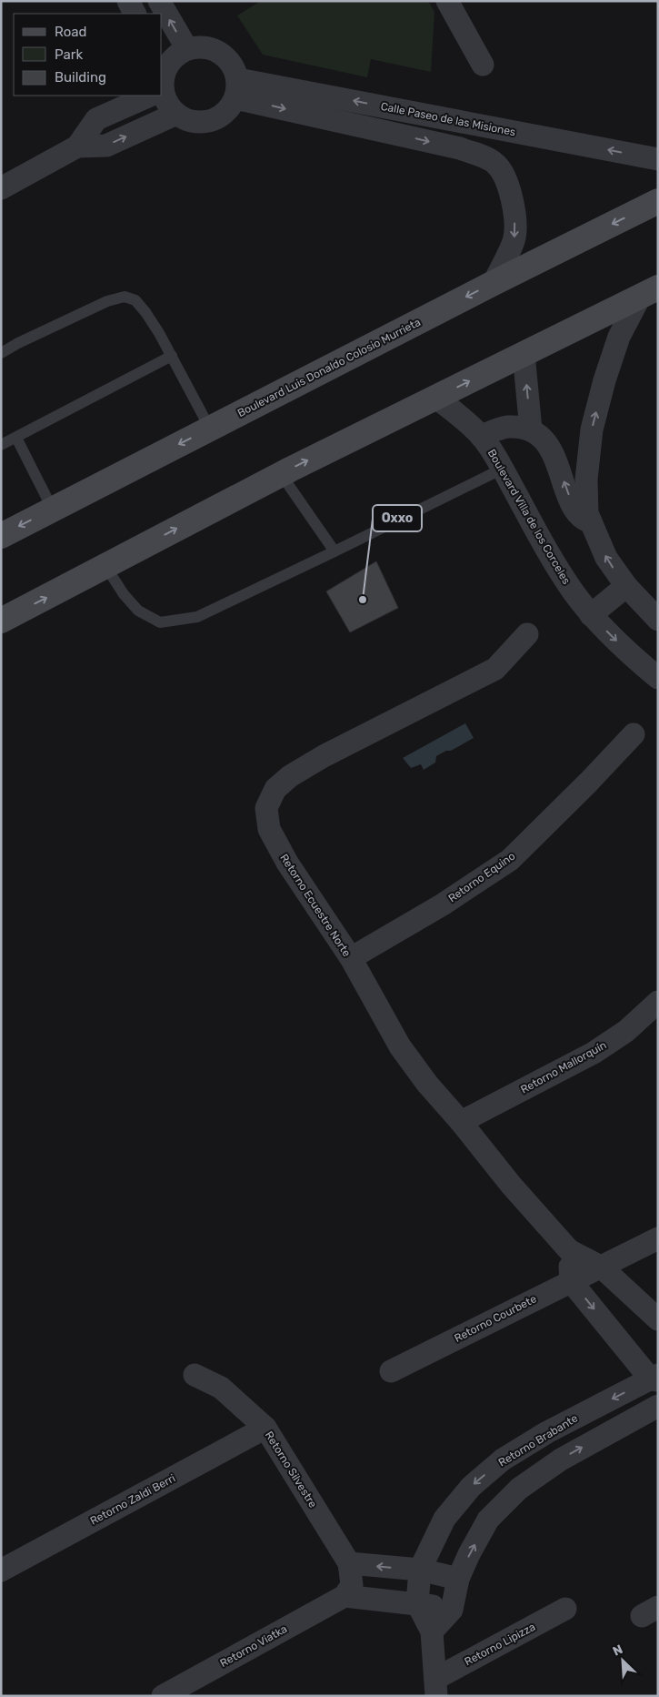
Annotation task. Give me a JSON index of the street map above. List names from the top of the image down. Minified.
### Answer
{"streets":{"main road":["Boulevard Luis Donaldo Colosio Murrieta"],"street":["Calle Paseo de las Misiones","Boulevard Villa de los Corceles","Retorno Equino","Retorno Ecuestre Norte","Retorno Mallorquín","Retorno Courbete","Retorno Brabante","Retorno Silvestre","Retorno Zaldi Berri","Retorno Lipizza","Retorno Viatka"]},"crossings":[["Retorno Equino","Retorno Ecuestre Norte"],["Retorno Ecuestre Norte","Retorno Mallorquín"],["Retorno Ecuestre Norte","Retorno Courbete"],["Retorno Silvestre","Retorno Zaldi Berri"],["Retorno Silvestre","Retorno Viatka"]],"one_way":["Calle Paseo de las Misiones"],"places":["Oxxo"],"legend":["Road","Park","Building"],"north":"top left"}
